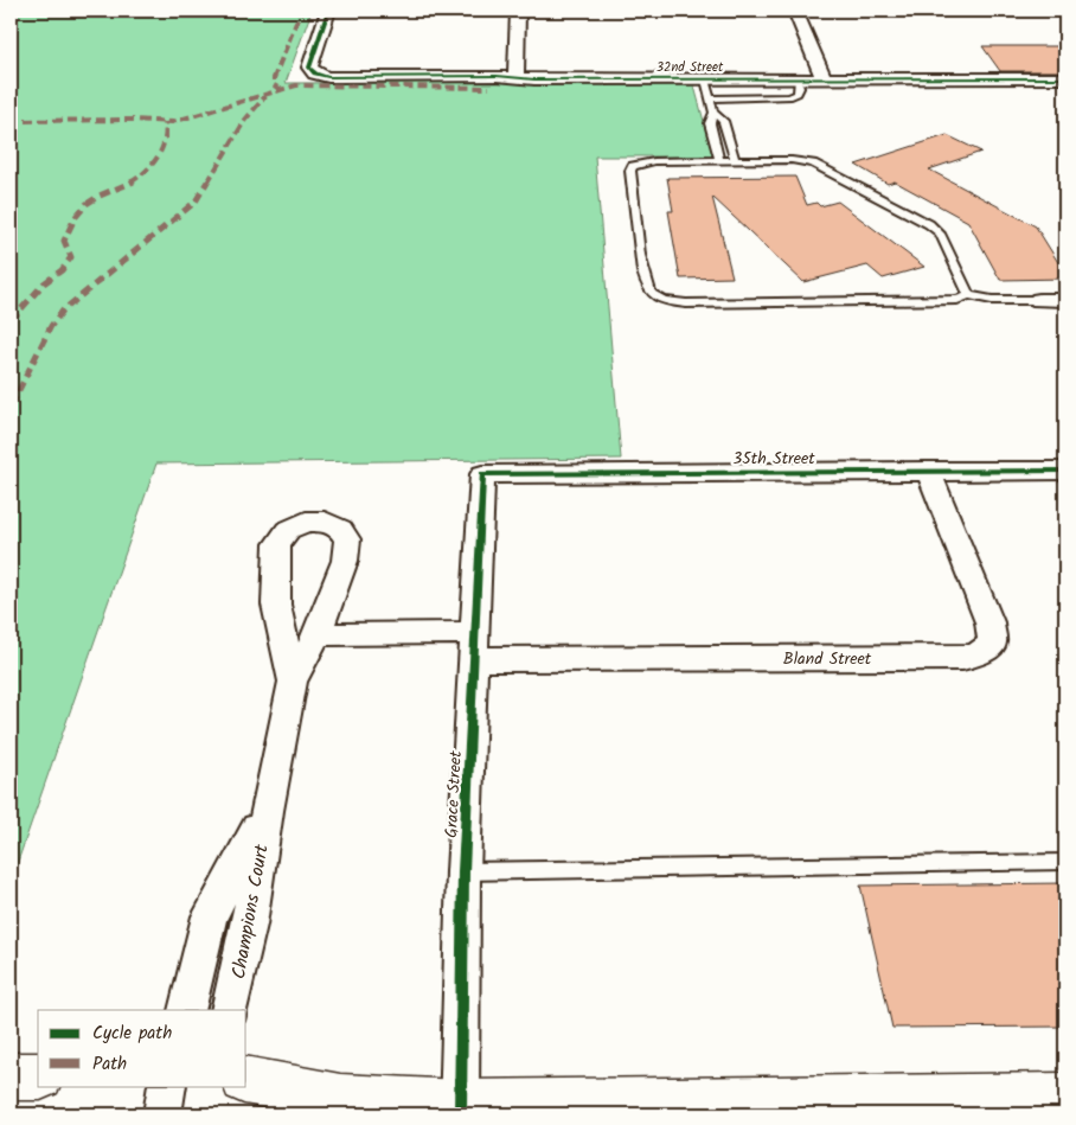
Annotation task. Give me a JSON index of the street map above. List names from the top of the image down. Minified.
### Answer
{"streets":{"street":["32nd Street","35th Street","Bland Street","Grace Street","Champions Court"]},"crossings":[["35th Street","Bland Street"],["35th Street","Grace Street"],["Bland Street","Grace Street"]],"legend":["Cycle path","Path"]}
